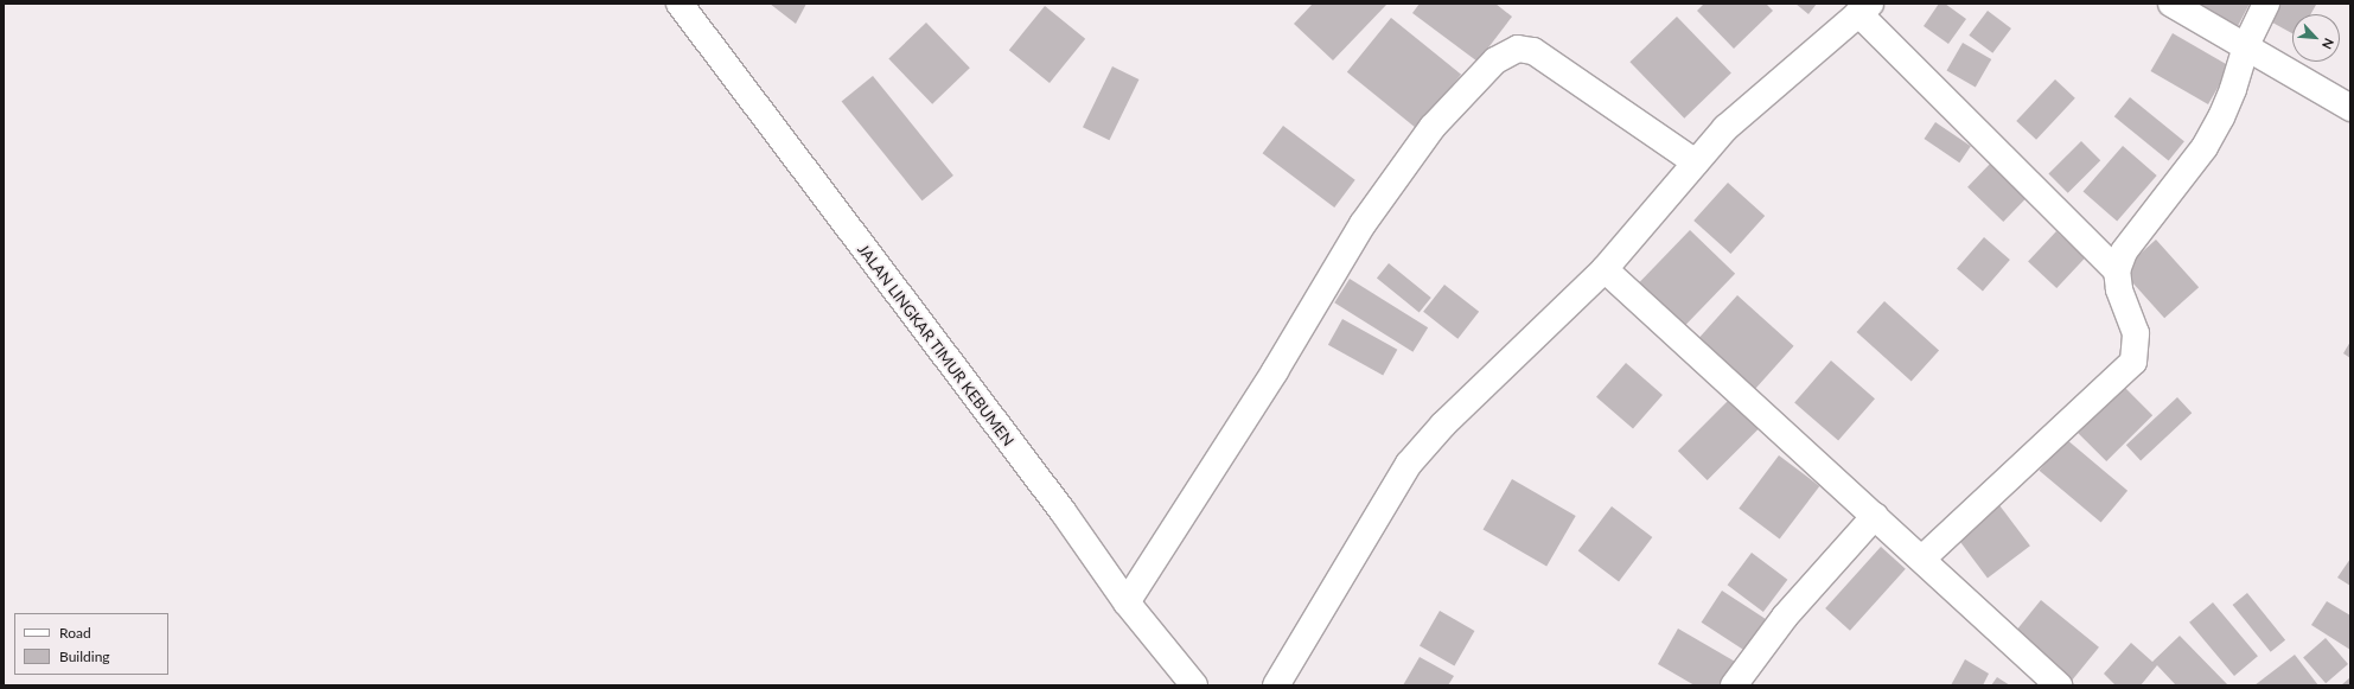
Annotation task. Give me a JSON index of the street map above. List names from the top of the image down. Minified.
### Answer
{"streets":{"street":["JALAN LINGKAR TIMUR KEBUMEN"]},"legend":["Road","Building"],"north":"bottom right"}
